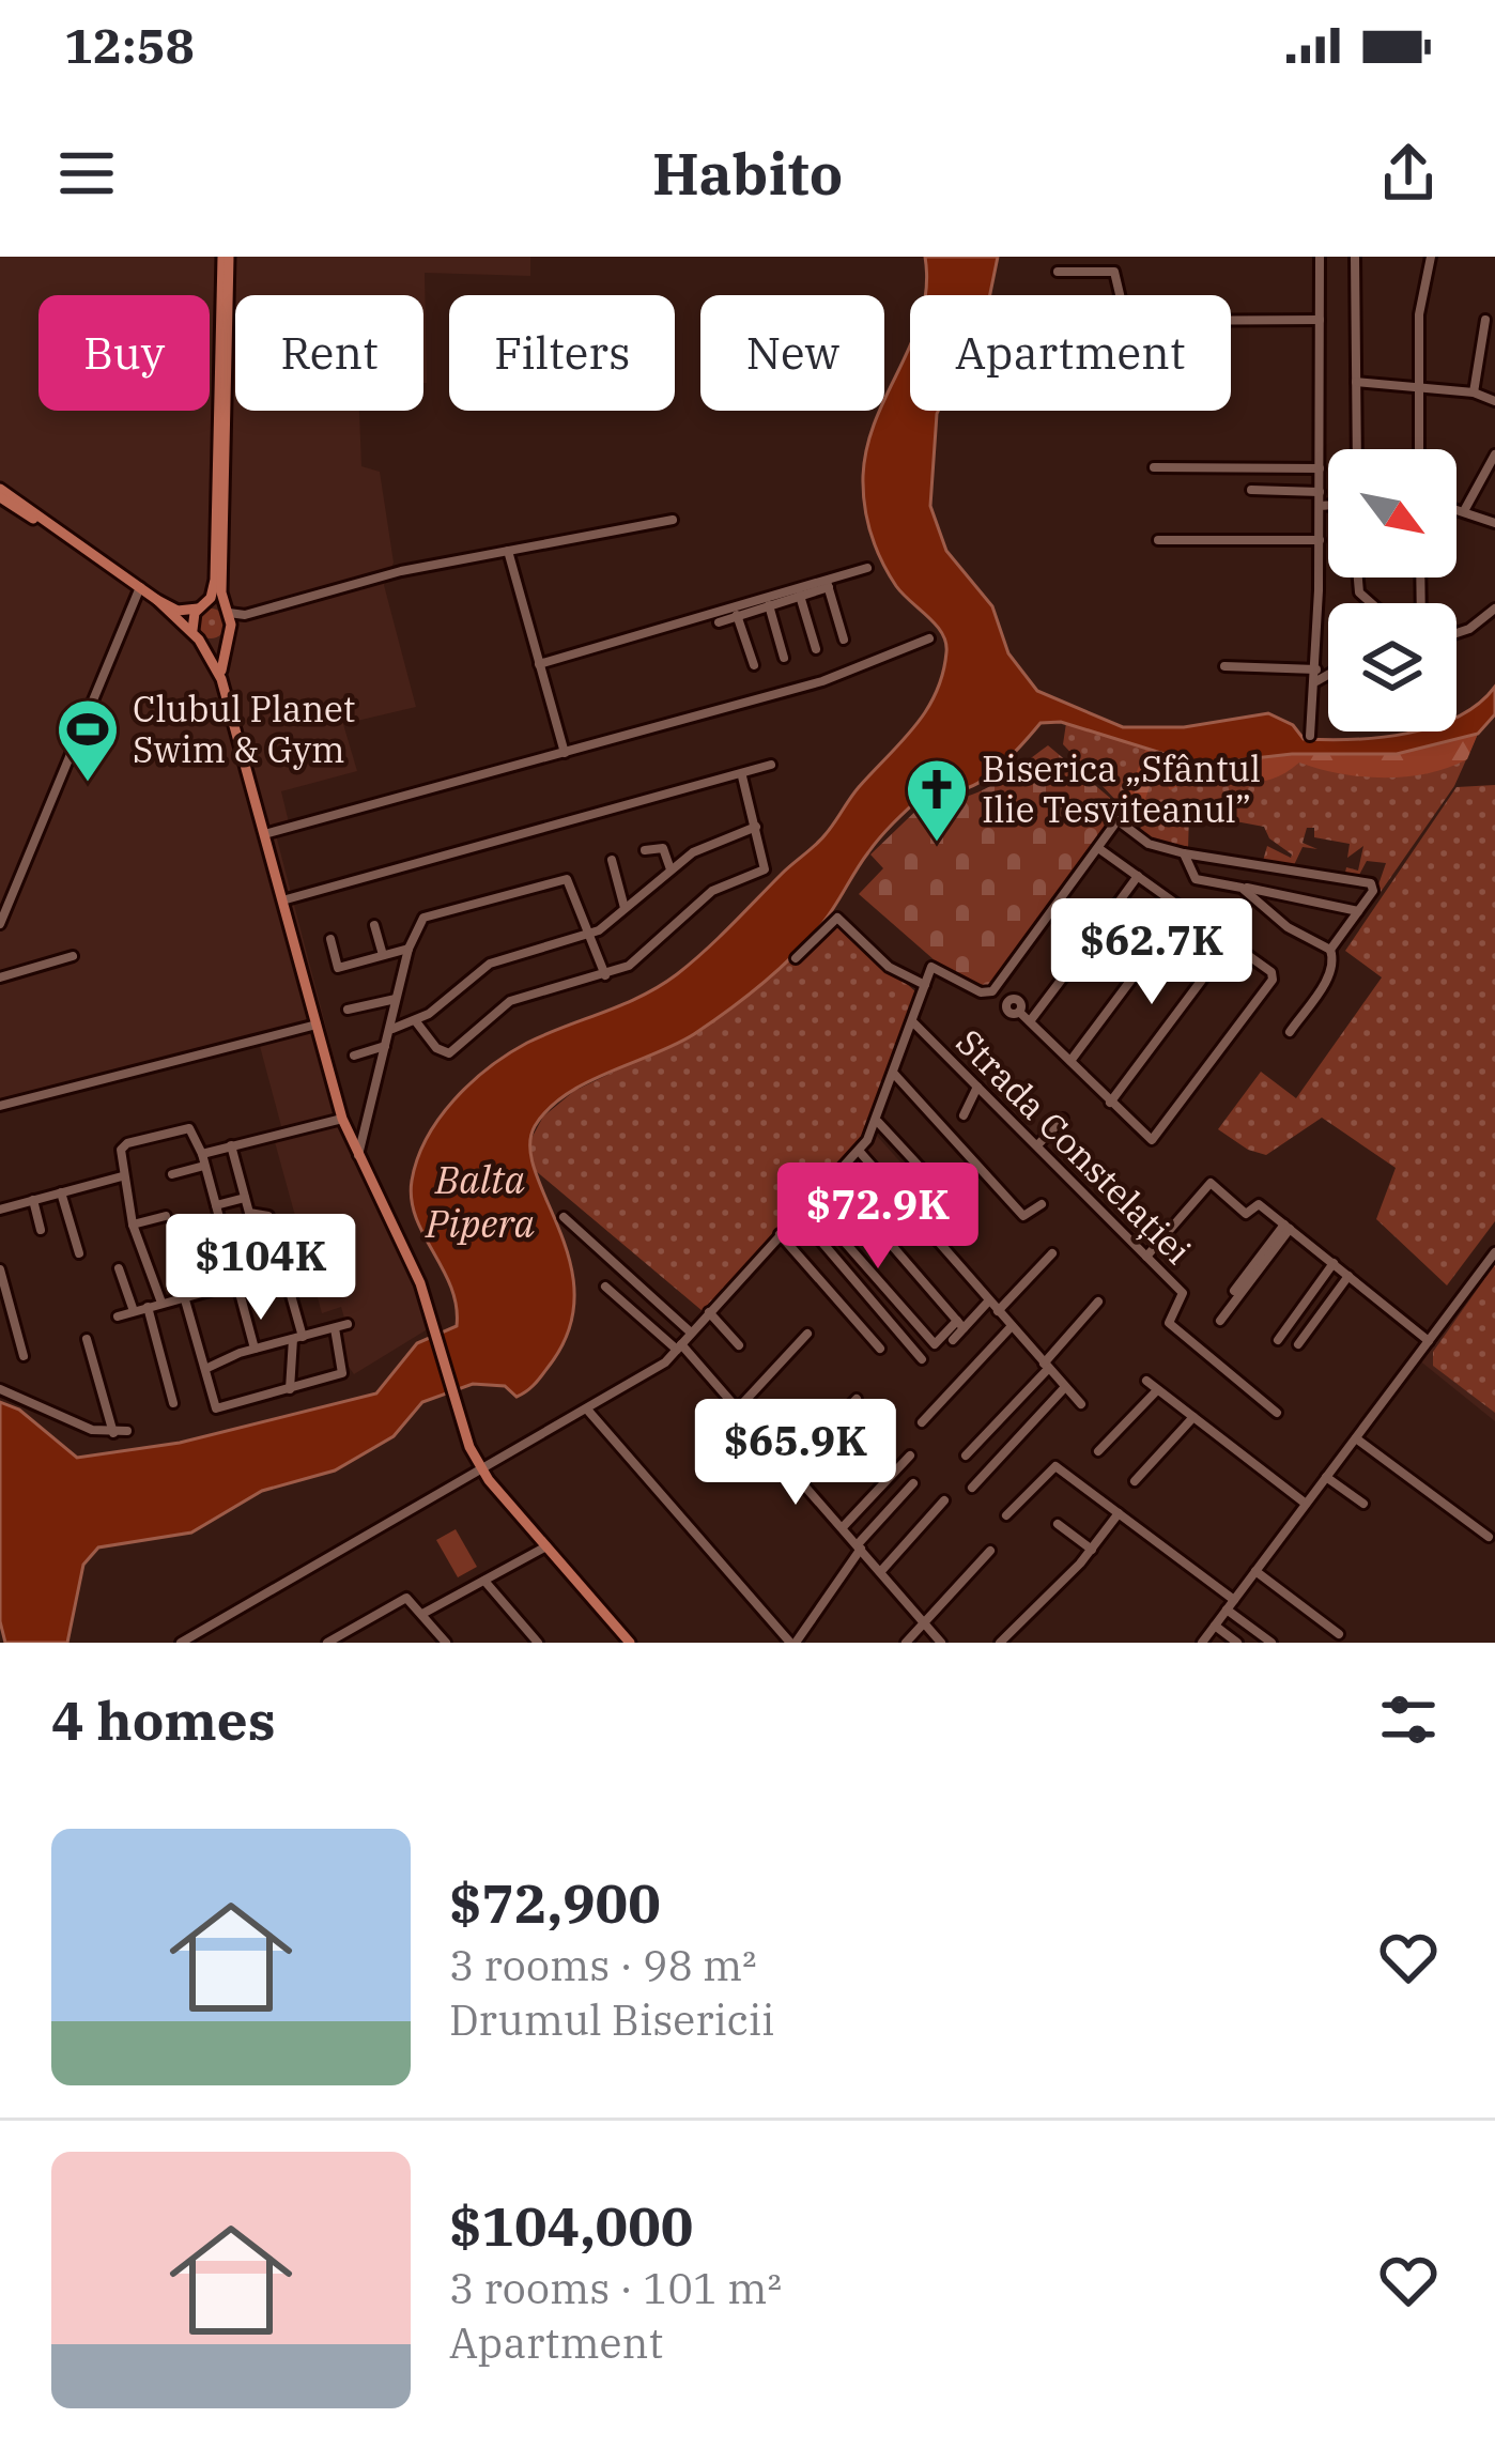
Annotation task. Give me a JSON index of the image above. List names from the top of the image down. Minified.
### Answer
{"streets":{"street":["Strada Constelației"]},"water":["Balta Pipera"],"places":{"sports":["Clubul Planet Swim & Gym"],"church":["Biserica „Sfântul Ilie Tesviteanul”"]},"north":"bottom right","page":{"status":"12:58","header":"Habito","chip":["Buy","Rent","Filters","New","Apartment"],"price":["$62.7K","$72.9K","$104K","$65.9K"],"heading":"4 homes","list":[{"name":"$72,900","note":"3 rooms · 98 m² · Drumul Bisericii"},{"name":"$104,000","note":"3 rooms · 101 m² · Apartment"}]}}
